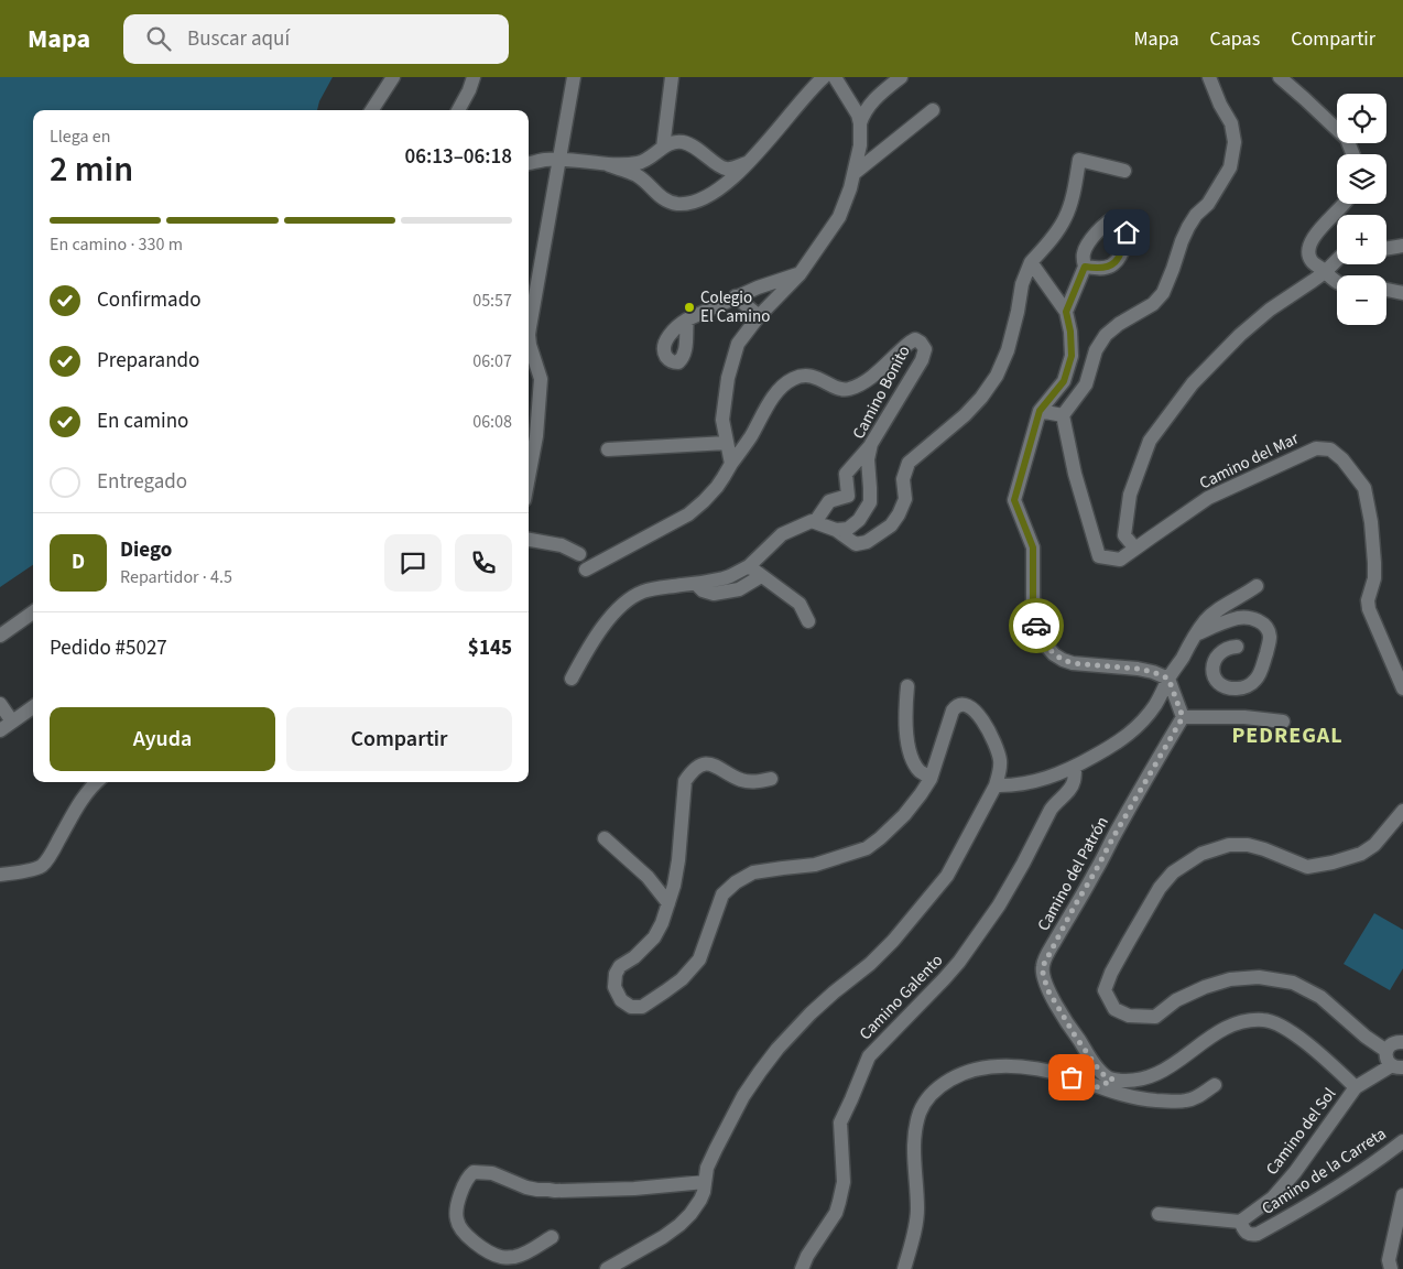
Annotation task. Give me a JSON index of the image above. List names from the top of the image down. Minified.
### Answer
{"streets":{"street":["Camino Bonito","Camino del Mar","Camino del Patrón","Camino Galento","Camino del Sol","Camino de la Carreta"]},"crossings":[["Camino del Sol","Camino de la Carreta"]],"districts":["PEDREGAL"],"places":["Colegio El Camino"],"page":{"header":"Mapa","search":"Buscar aquí","nav":["Mapa","Capas","Compartir"],"map_buttons":["+","−"],"heading":["2 min","Llega en","06:13–06:18"],"panel":["Diego","Repartidor · 4.5","Pedido #5027","$145"],"bar":"En camino · 330 m","list":[["Confirmado","05:57"],["Preparando","06:07"],["En camino","06:08"],"Entregado"],"round":"D","buttons":["Ayuda","Compartir"]}}
